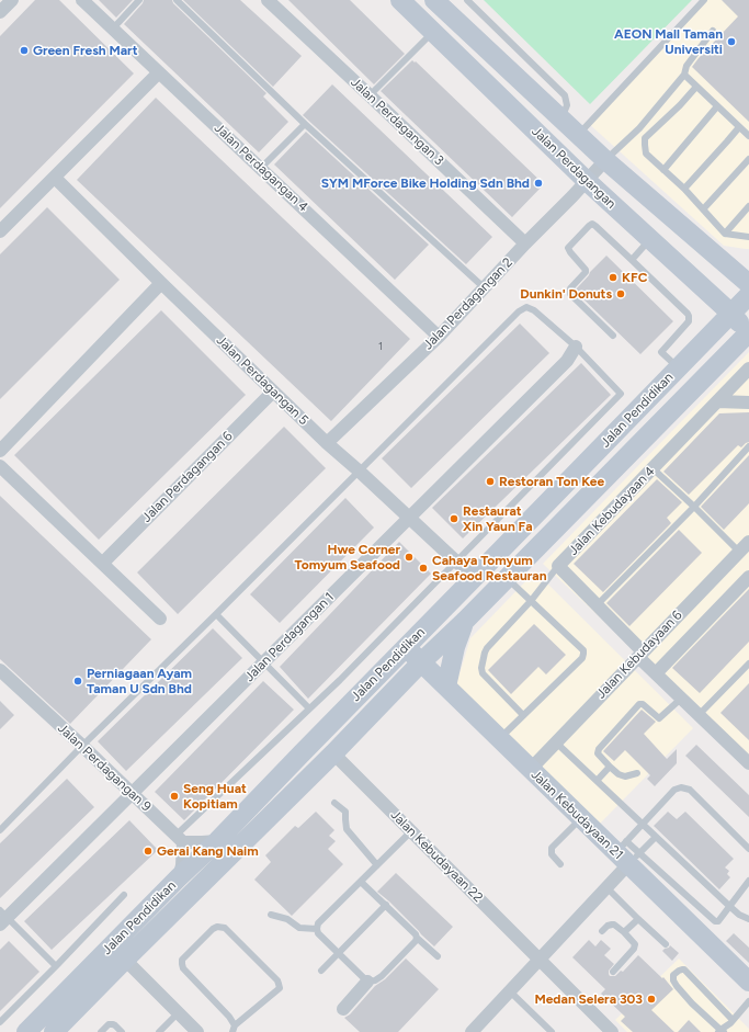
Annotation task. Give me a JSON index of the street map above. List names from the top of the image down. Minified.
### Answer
{"streets":{"main road":["Jalan Perdagangan","Jalan Pendidikan","Jalan Kebudayaan 21"],"street":["Jalan Perdagangan 3","Jalan Perdagangan 4","Jalan Perdagangan 2","Jalan Perdagangan 5","Jalan Perdagangan 6","Jalan Kebudayaan 4","Jalan Perdagangan 1","Jalan Kebudayaan 6","Jalan Perdagangan 9","Jalan Kebudayaan 22"]},"crossings":[["Jalan Perdagangan 3","Jalan Perdagangan 2"],["Jalan Perdagangan 4","Jalan Perdagangan 2"],["Jalan Perdagangan","Jalan Perdagangan 2"],["Jalan Perdagangan","Jalan Pendidikan"],["Jalan Perdagangan 2","Jalan Perdagangan 5"],["Jalan Perdagangan 5","Jalan Pendidikan"],["Jalan Perdagangan 5","Jalan Perdagangan 6"],["Jalan Perdagangan 5","Jalan Perdagangan 1"],["Jalan Pendidikan","Jalan Kebudayaan 21"],["Jalan Pendidikan","Jalan Kebudayaan 22"],["Jalan Kebudayaan 4","Jalan Kebudayaan 6"],["Jalan Perdagangan 1","Jalan Perdagangan 9"],["Jalan Kebudayaan 6","Jalan Kebudayaan 21"]],"places":["AEON Mall Taman Universiti","Green Fresh Mart","SYM MForce Bike Holding Sdn Bhd","KFC","Dunkin' Donuts","Restoran Ton Kee","Restaurat Xin Yaun Fa","Hwe Corner Tomyum Seafood","Cahaya Tomyum Seafood Restauran","Perniagaan Ayam Taman U Sdn Bhd","Seng Huat Kopitiam","Gerai Kang Naim","Medan Selera 303"],"house_numbers":["1"]}
